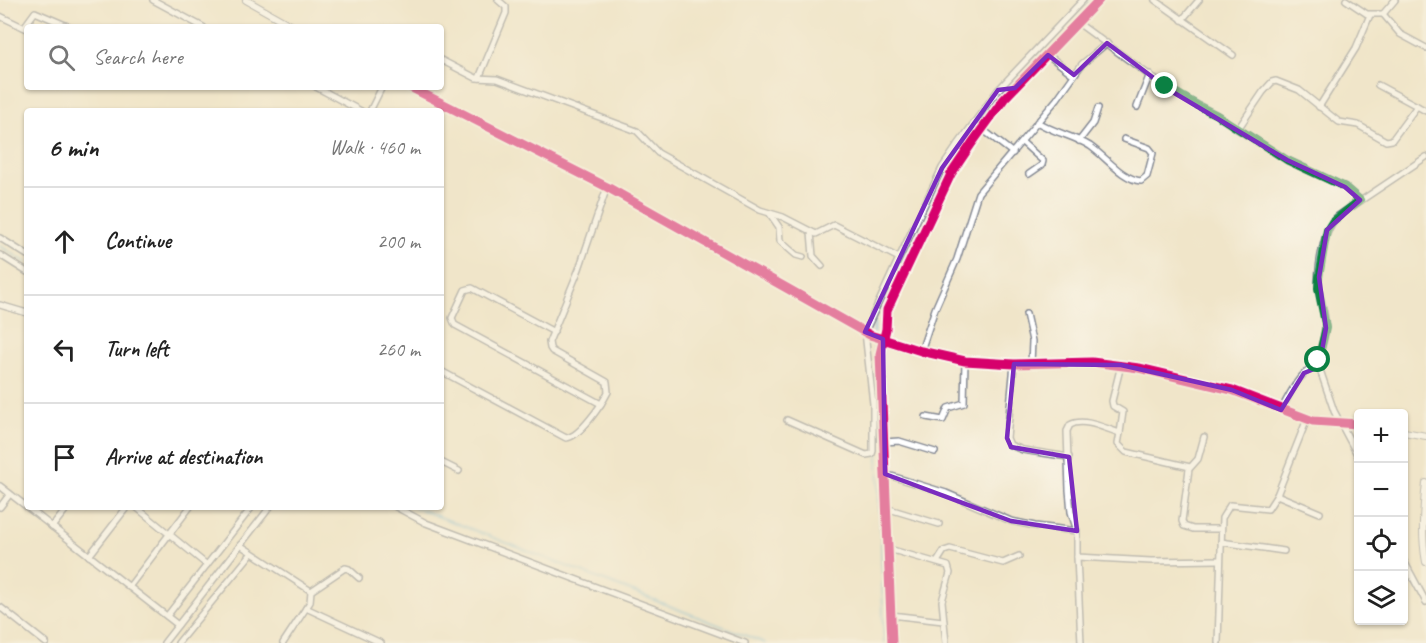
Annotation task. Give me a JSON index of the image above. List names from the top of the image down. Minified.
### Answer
{"page":{"search":"Search here","heading":["6 min","Walk · 460 m"],"list":[["Continue","200 m"],["Turn left","260 m"],"Arrive at destination"],"map_buttons":["+","−"]}}
